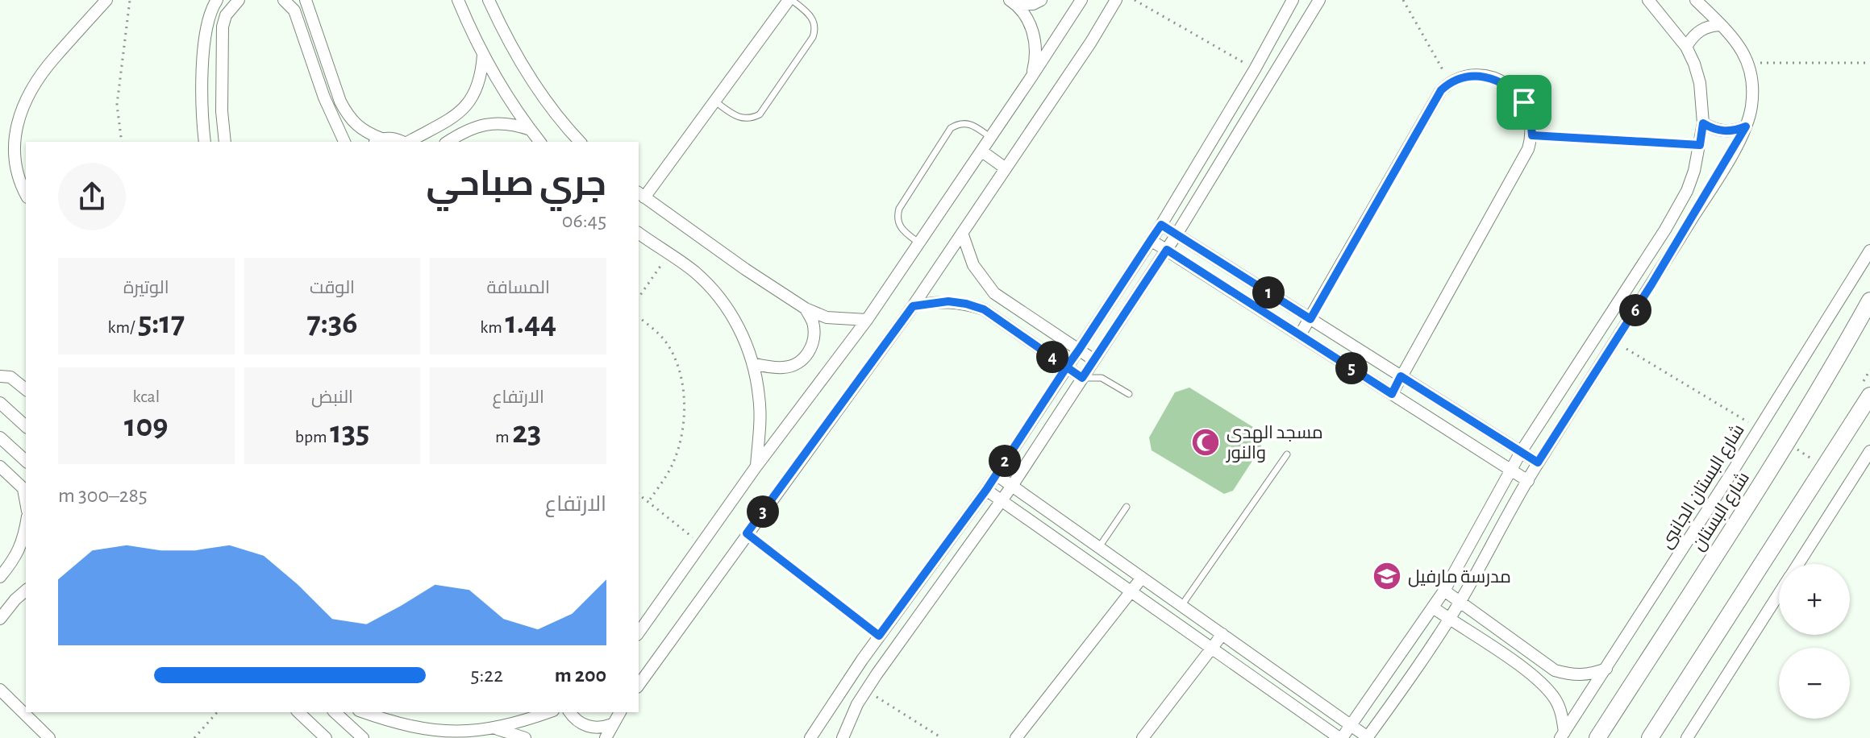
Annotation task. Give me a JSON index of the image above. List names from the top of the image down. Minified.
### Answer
{"streets":{"street":["شارع البستان الجانبى","شارع البستان"]},"places":{"mosque":["مسجد الهدى والنور"],"school or university":["مدرسة مارفيل"]},"page":{"heading":["جري صباحي","06:45"],"stats":[["المسافة","1.44 km"],["الوقت","7:36"],["الوتيرة","5:17 /km"],["الارتفاع","23 m"],["النبض","135 bpm"],["kcal","109"]],"pins":["1","6","4","5","2","3"],"chart":["الارتفاع","285–300 m"],"map_buttons":["+","−"],"list":[{"name":"200 m","note":"5:22"}]}}
